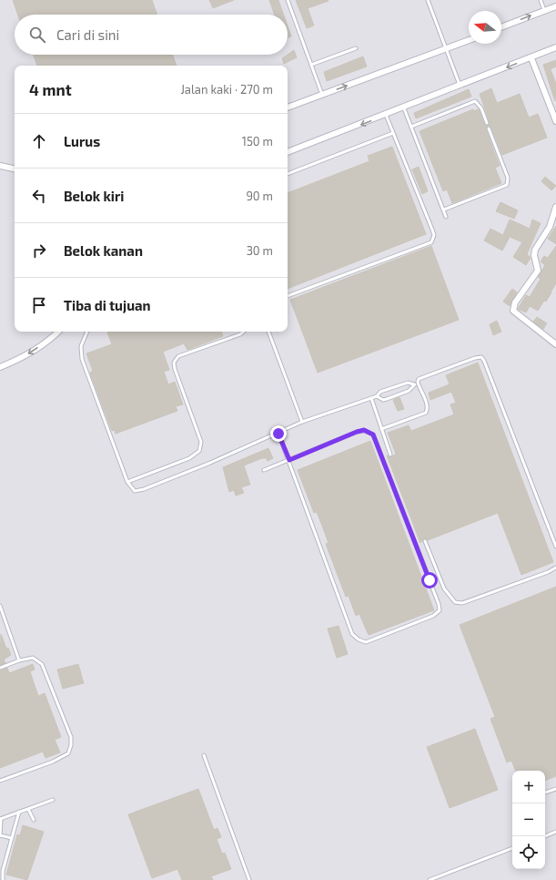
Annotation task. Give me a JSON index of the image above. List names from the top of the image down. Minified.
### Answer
{"north":"left","page":{"search":"Cari di sini","heading":["4 mnt","Jalan kaki · 270 m"],"list":[["Lurus","150 m"],["Belok kiri","90 m"],["Belok kanan","30 m"],"Tiba di tujuan"],"map_buttons":["+","−"]}}
